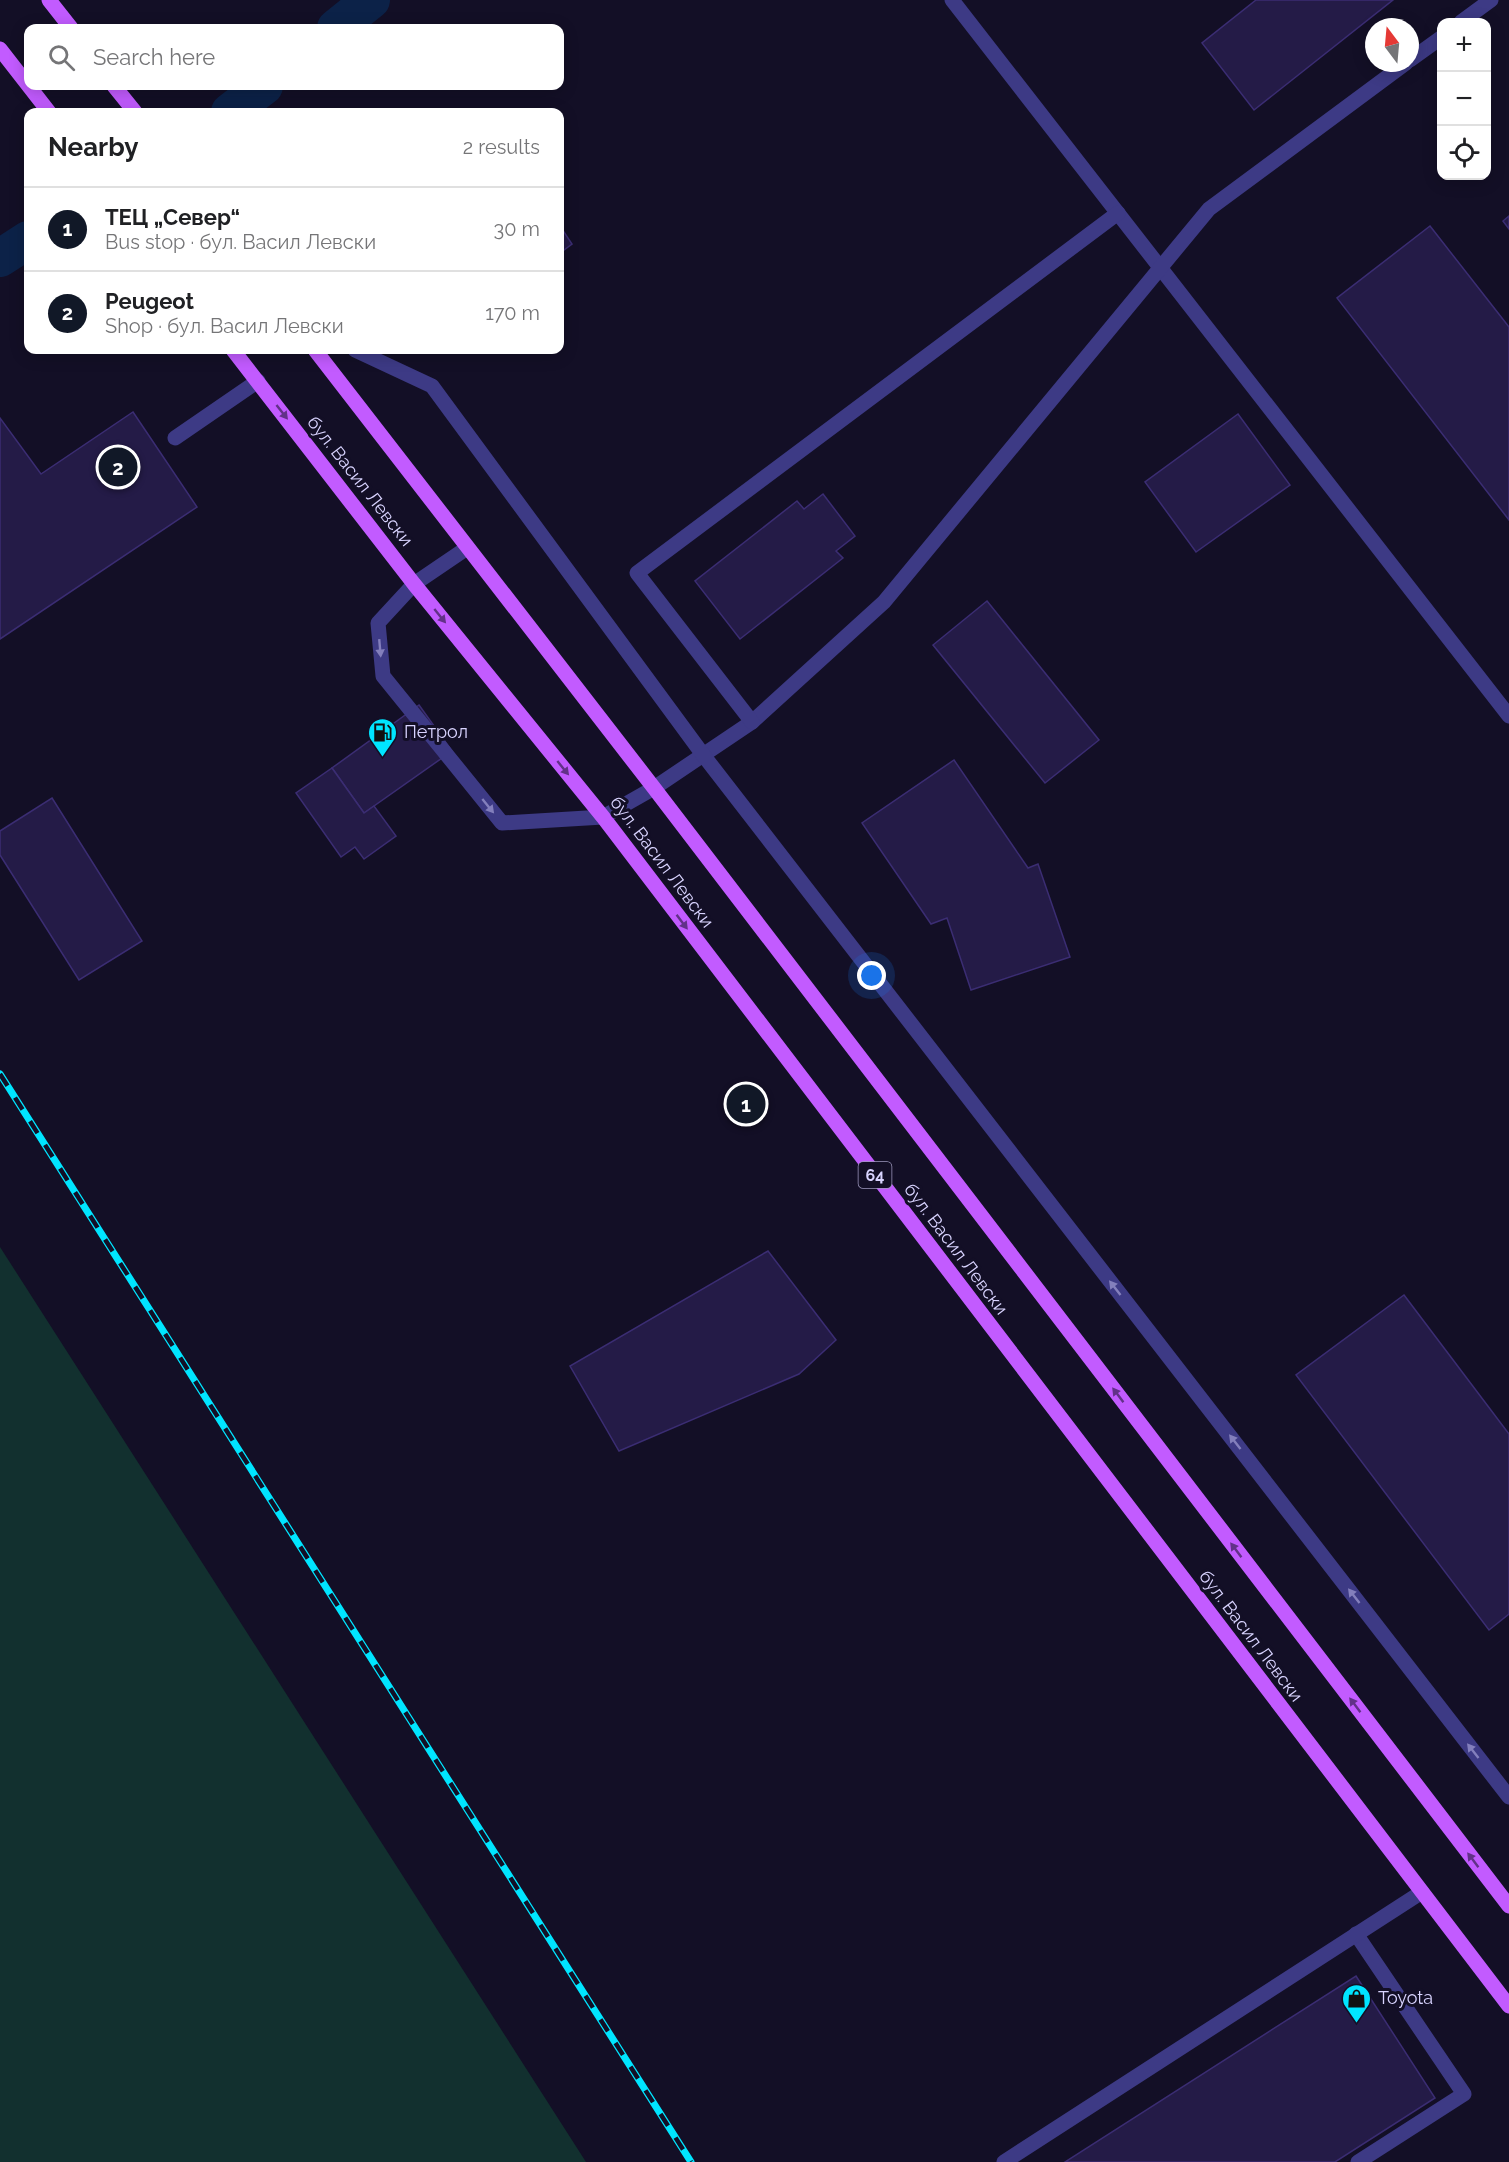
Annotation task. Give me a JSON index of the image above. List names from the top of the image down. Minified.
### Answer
{"streets":{"main road":["бул. Васил Левски","64"]},"places":{"fuel station":["Петрол"],"shop":["Toyota"]},"north":"top","page":{"map_buttons":["+","−"],"search":"Search here","heading":["Nearby","2 results"],"list":[{"mark":"1","name":"ТЕЦ „Север“","note":"Bus stop · бул. Васил Левски","value":"30 m"},{"mark":"2","name":"Peugeot","note":"Shop · бул. Васил Левски","value":"170 m"}],"pins":["2","1"]}}
